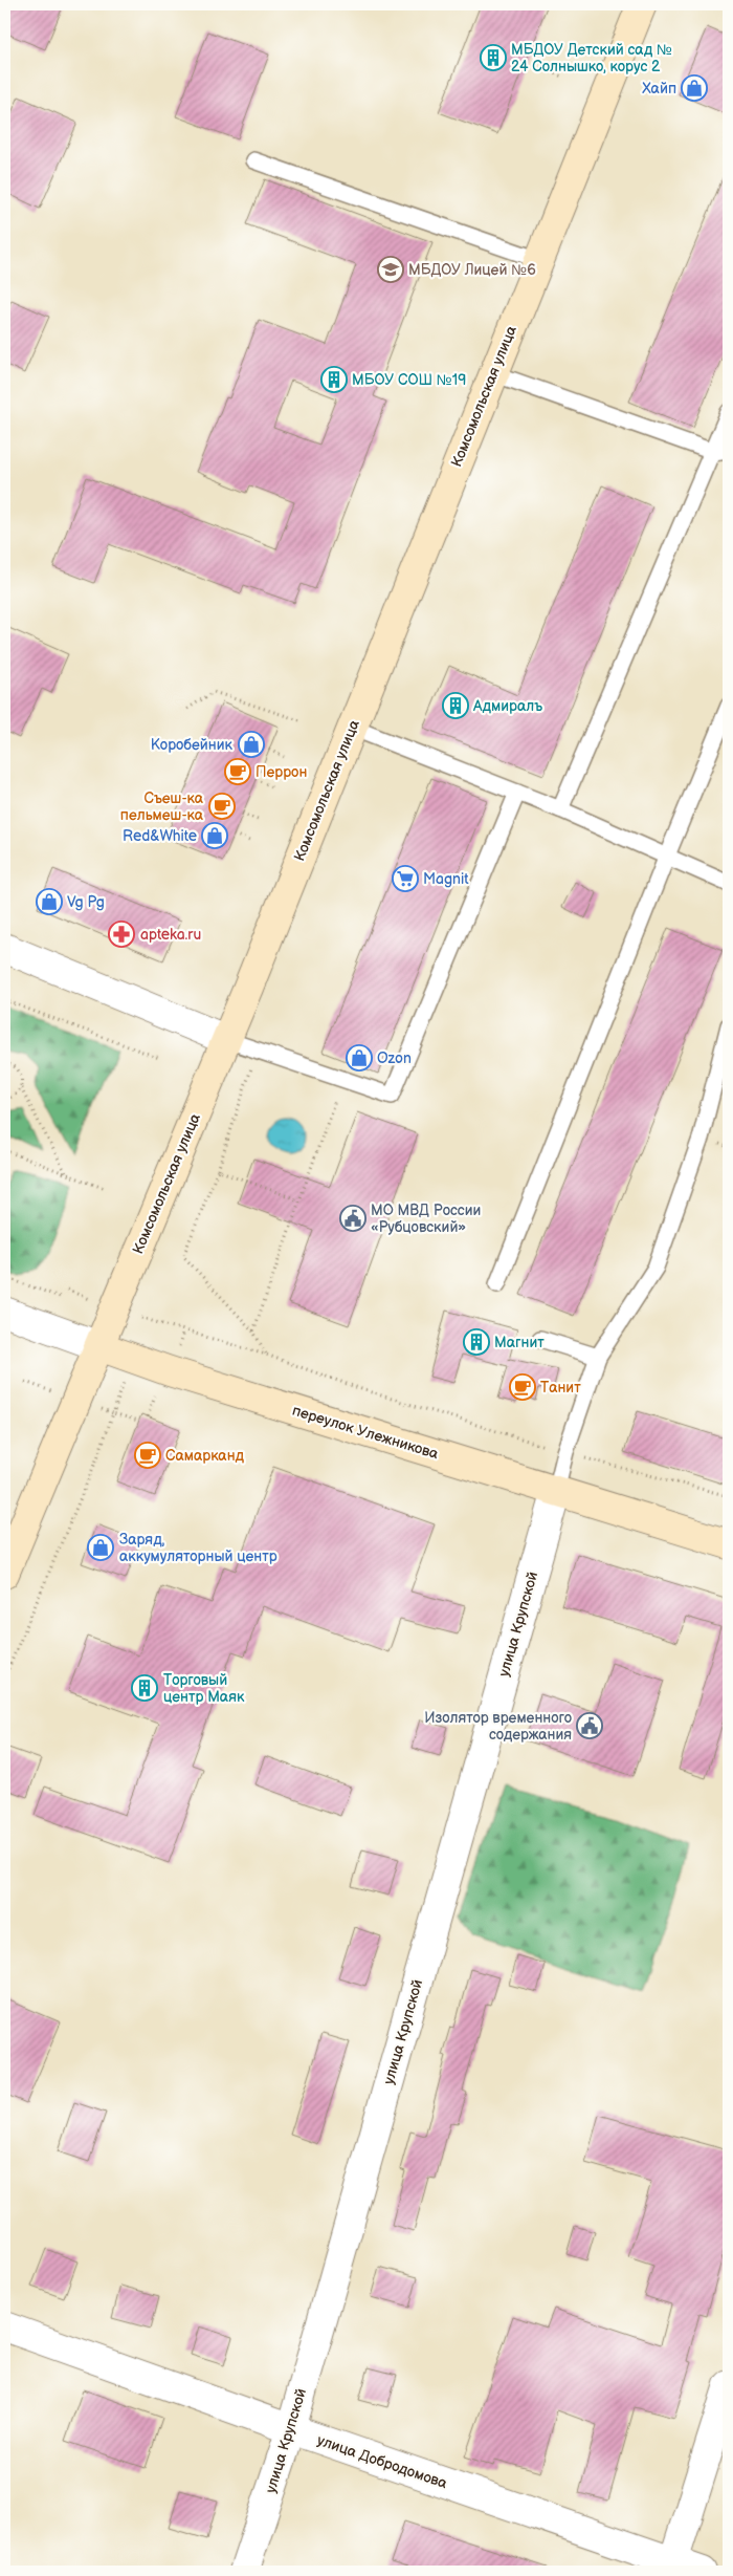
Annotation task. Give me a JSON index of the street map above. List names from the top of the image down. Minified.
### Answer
{"streets":{"main road":["Комсомольская улица","переулок Улежникова"],"street":["улица Крупской","улица Добродомова"]},"crossings":[["Комсомольская улица","переулок Улежникова"],["переулок Улежникова","улица Крупской"],["улица Крупской","улица Добродомова"]],"places":{"building":["МБДОУ Детский сад № 24 Солнышко, корус 2","МБОУ СОШ №19","Адмиралъ","Магнит","Торговый центр Маяк"],"shop":["Хайп","Коробейник","Red&White","Vg Pg","Ozon","Заряд, аккумуляторный центр"],"school or university":["МБДОУ Лицей №6"],"cafe":["Перрон","Съеш-ка пельмеш-ка","Танит","Самарканд"],"supermarket":["Magnit"],"pharmacy":["apteka.ru"],"public building":["МО МВД России «Рубцовский»","Изолятор временного содержания"]}}
